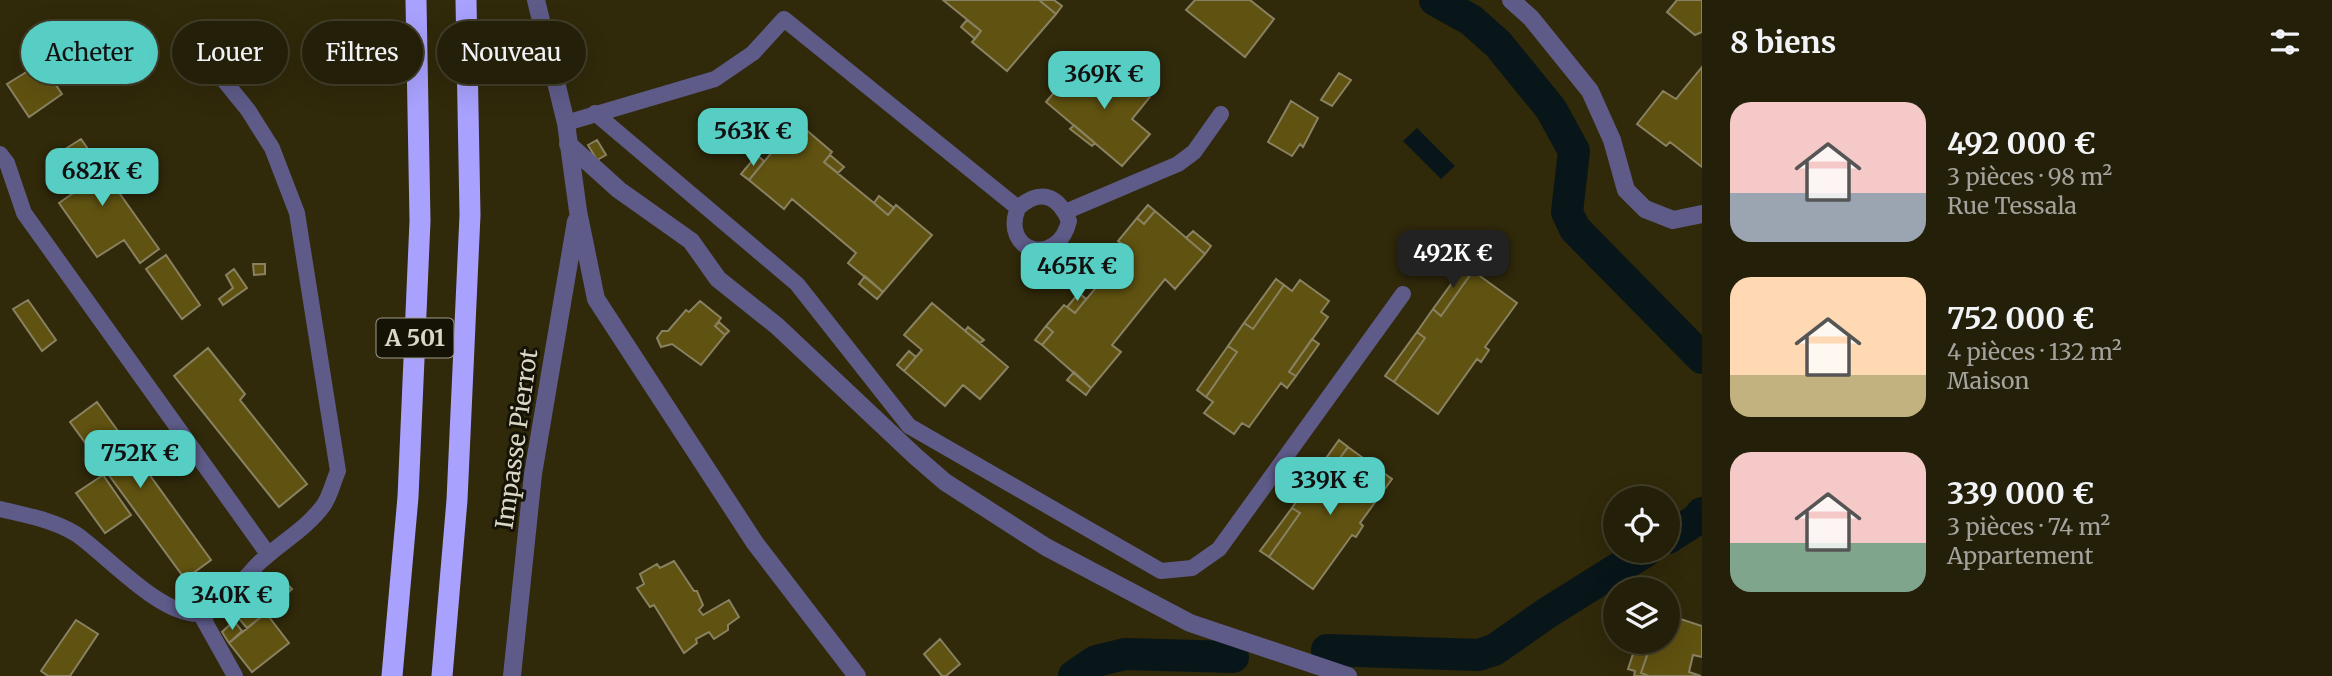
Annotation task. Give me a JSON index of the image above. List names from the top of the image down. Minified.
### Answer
{"streets":{"highway":["A 501"],"street":["Impasse Pierrot"]},"page":{"heading":"8 biens","chip":["Acheter","Louer","Filtres","Nouveau"],"price":["369K €","563K €","682K €","492K €","465K €","752K €","339K €","340K €"],"list":[{"name":"492 000 €","note":"3 pièces · 98 m² · Rue Tessala"},{"name":"752 000 €","note":"4 pièces · 132 m² · Maison"},{"name":"339 000 €","note":"3 pièces · 74 m² · Appartement"}]}}
